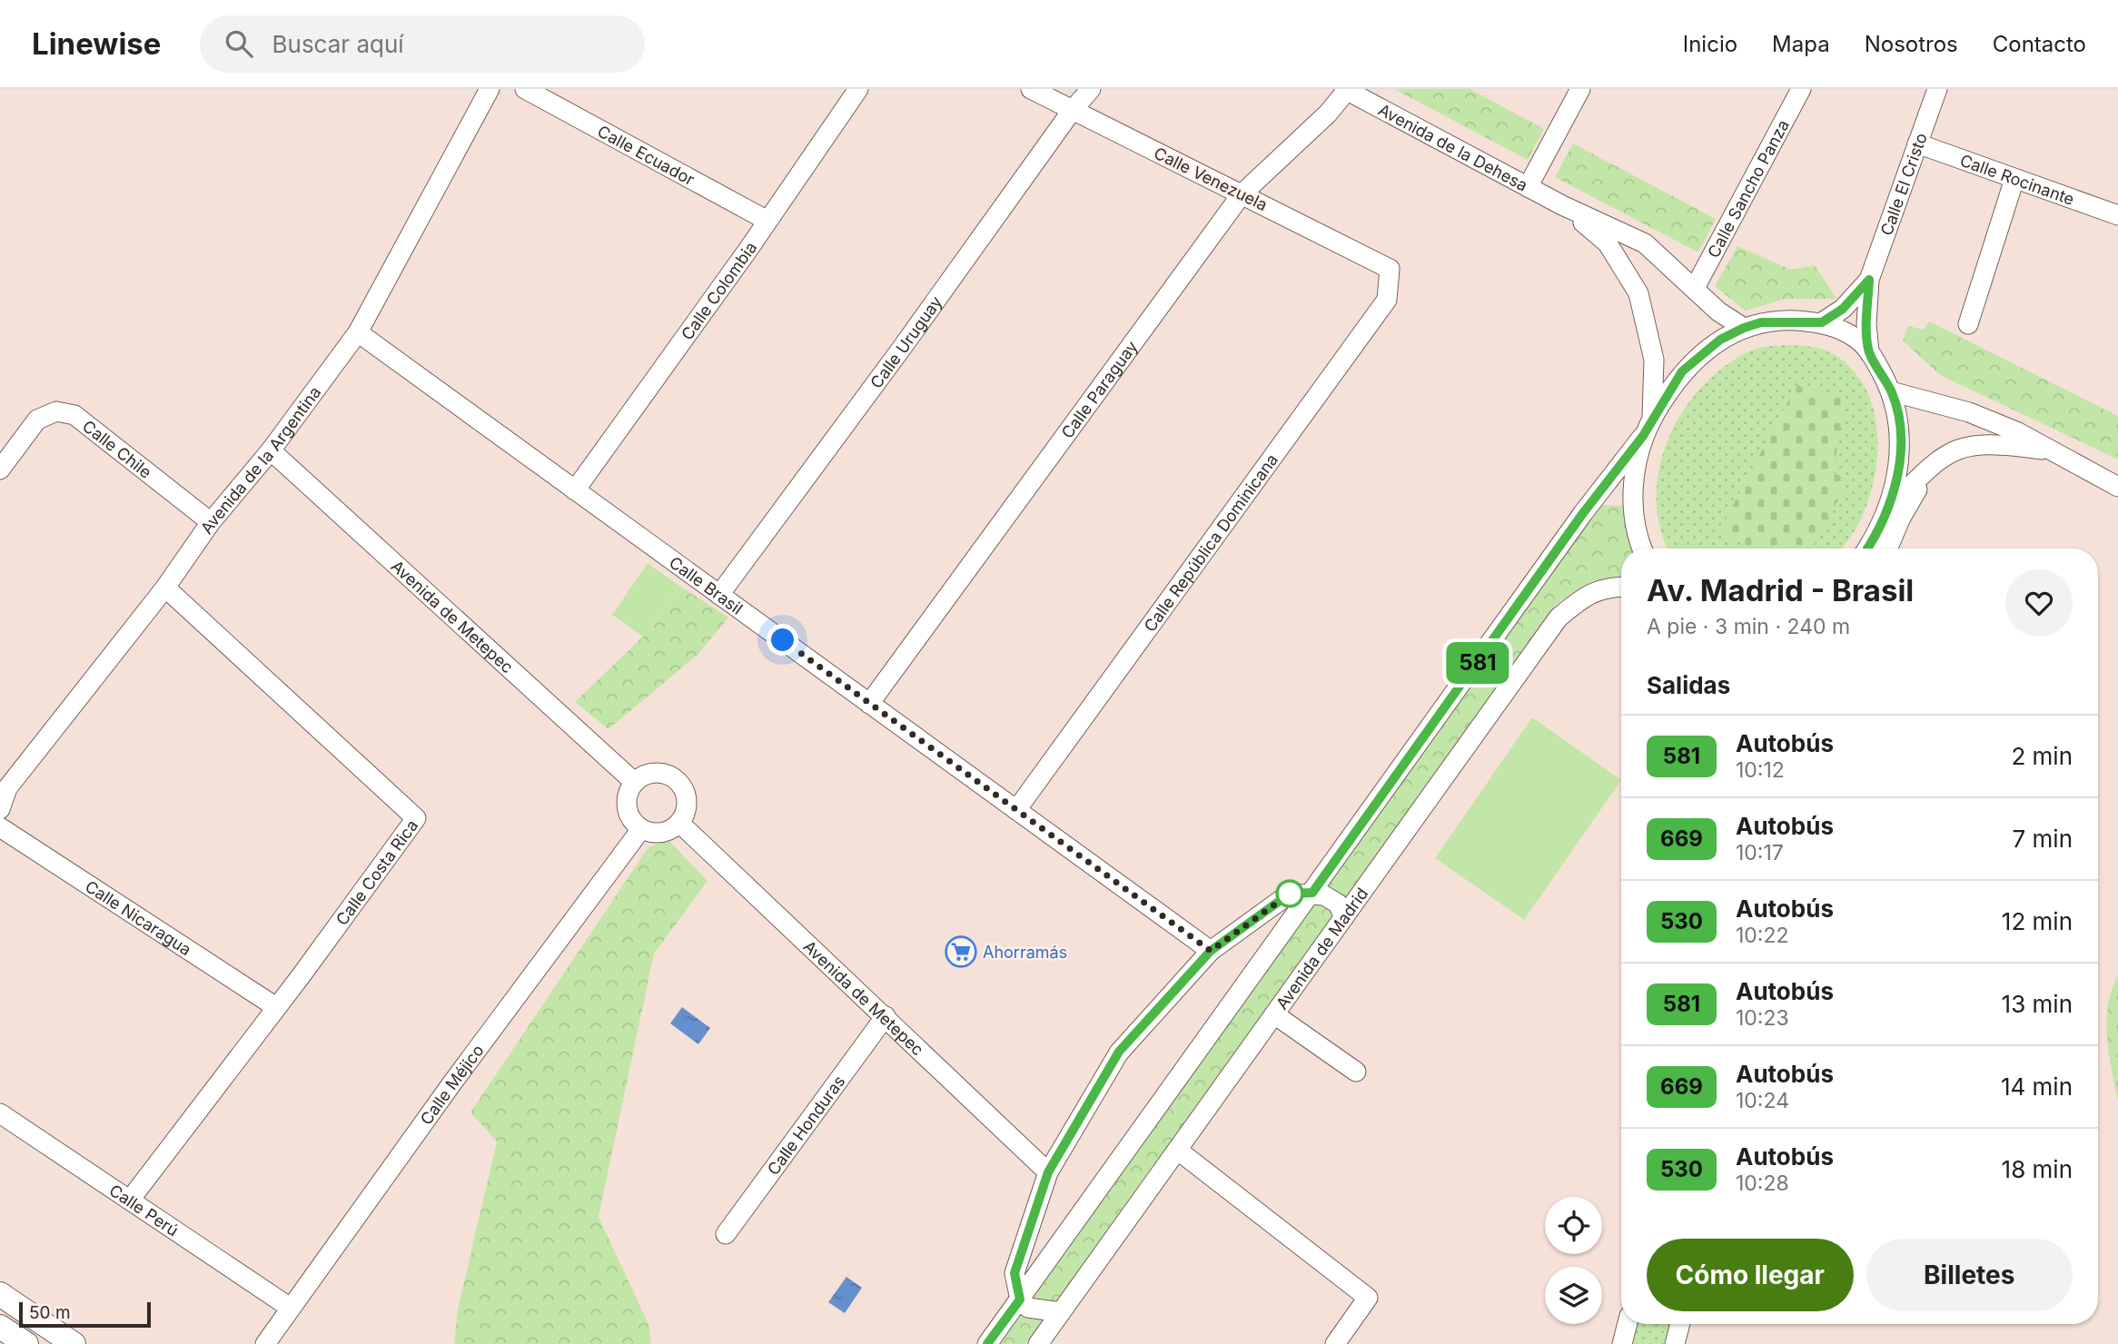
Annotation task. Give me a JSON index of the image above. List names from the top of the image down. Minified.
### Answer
{"streets":{"street":["Avenida de la Dehesa","Calle Ecuador","Calle Venezuela","Calle Rocinante","Calle El Cristo","Calle Sancho Panza","Calle Colombia","Calle Uruguay","Calle Paraguay","Calle Chile","Avenida de la Argentina","Calle República Dominicana","Calle Brasil","Avenida de Metepec","Calle Costa Rica","Calle Nicaragua","Avenida de Madrid","Calle Méjico","Calle Honduras","Calle Perú"]},"crossings":[["Avenida de la Dehesa","Calle Sancho Panza"],["Avenida de la Dehesa","Calle Paraguay"],["Calle Ecuador","Calle Colombia"],["Calle Venezuela","Calle Uruguay"],["Calle Venezuela","Calle Paraguay"],["Calle Venezuela","Calle República Dominicana"],["Calle Rocinante","Calle El Cristo"],["Calle Colombia","Calle Brasil"],["Calle Uruguay","Calle Brasil"],["Calle Paraguay","Calle Brasil"],["Calle Chile","Avenida de la Argentina"],["Avenida de la Argentina","Calle Brasil"],["Avenida de la Argentina","Avenida de Metepec"],["Avenida de la Argentina","Calle Costa Rica"],["Calle República Dominicana","Calle Brasil"],["Avenida de Metepec","Calle Méjico"],["Avenida de Metepec","Calle Honduras"],["Calle Costa Rica","Calle Nicaragua"],["Calle Costa Rica","Calle Perú"],["Calle Méjico","Calle Perú"]],"places":{"supermarket":["Ahorramás"]},"lines":["bus line 581"],"scale_bar":"50 m","page":{"header":"Linewise","search":"Buscar aquí","nav":["Inicio","Mapa","Nosotros","Contacto"],"on_map":"581","heading":[["Av. Madrid - Brasil","A pie · 3 min · 240 m"],"Salidas"],"list":[{"mark":"581","name":"Autobús","note":"10:12","value":"2 min"},{"mark":"669","name":"Autobús","note":"10:17","value":"7 min"},{"mark":"530","name":"Autobús","note":"10:22","value":"12 min"},{"mark":"581","name":"Autobús","note":"10:23","value":"13 min"},{"mark":"669","name":"Autobús","note":"10:24","value":"14 min"},{"mark":"530","name":"Autobús","note":"10:28","value":"18 min"}],"buttons":["Cómo llegar","Billetes"],"scale":"50 m"}}
